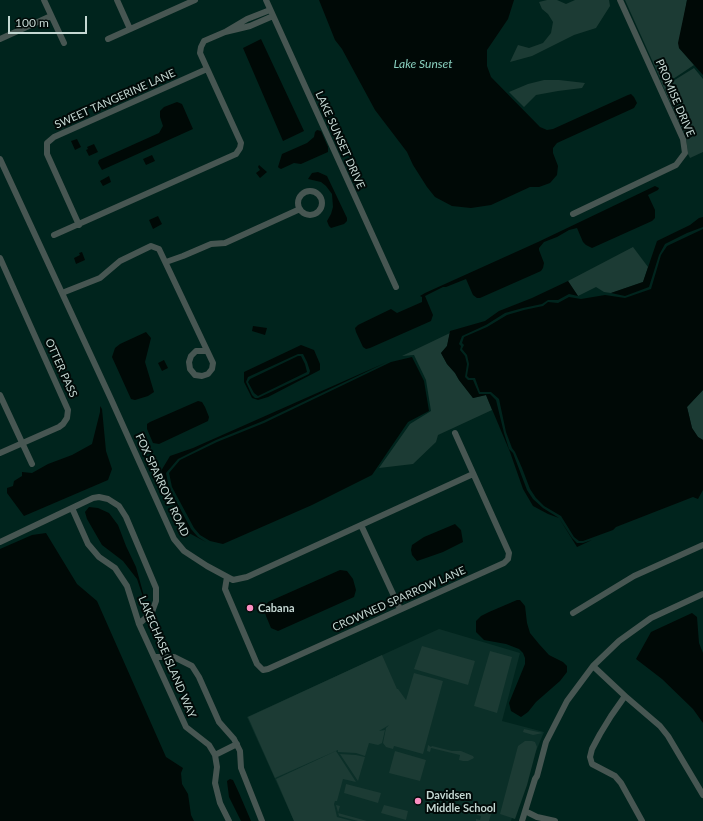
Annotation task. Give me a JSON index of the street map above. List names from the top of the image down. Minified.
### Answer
{"streets":{"street":["PROMISE DRIVE","SWEET TANGERINE LANE","LAKE SUNSET DRIVE","OTTER PASS","FOX SPARROW ROAD","CROWNED SPARROW LANE","LAKECHASE ISLAND WAY"]},"crossings":[["FOX SPARROW ROAD","CROWNED SPARROW LANE"]],"water":["Lake Sunset"],"places":["Cabana","Davidsen Middle School"],"scale_bar":"100 m"}
